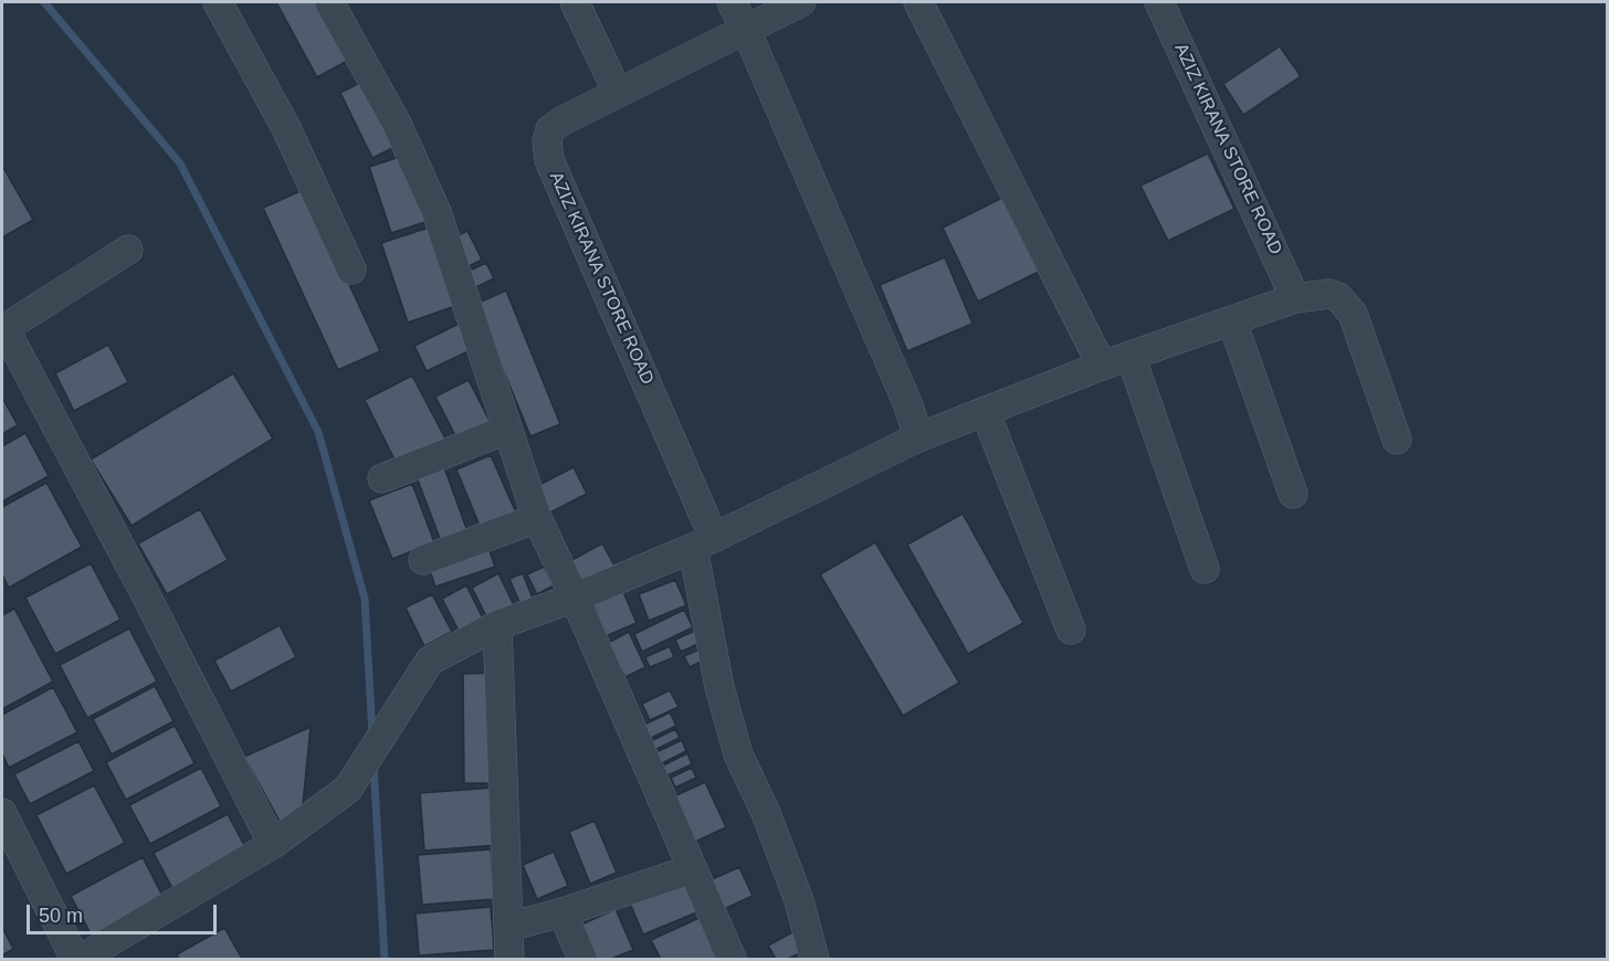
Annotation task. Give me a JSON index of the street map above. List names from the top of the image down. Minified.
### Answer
{"streets":{"street":["AZIZ KIRANA STORE ROAD"]},"scale_bar":"50 m"}
